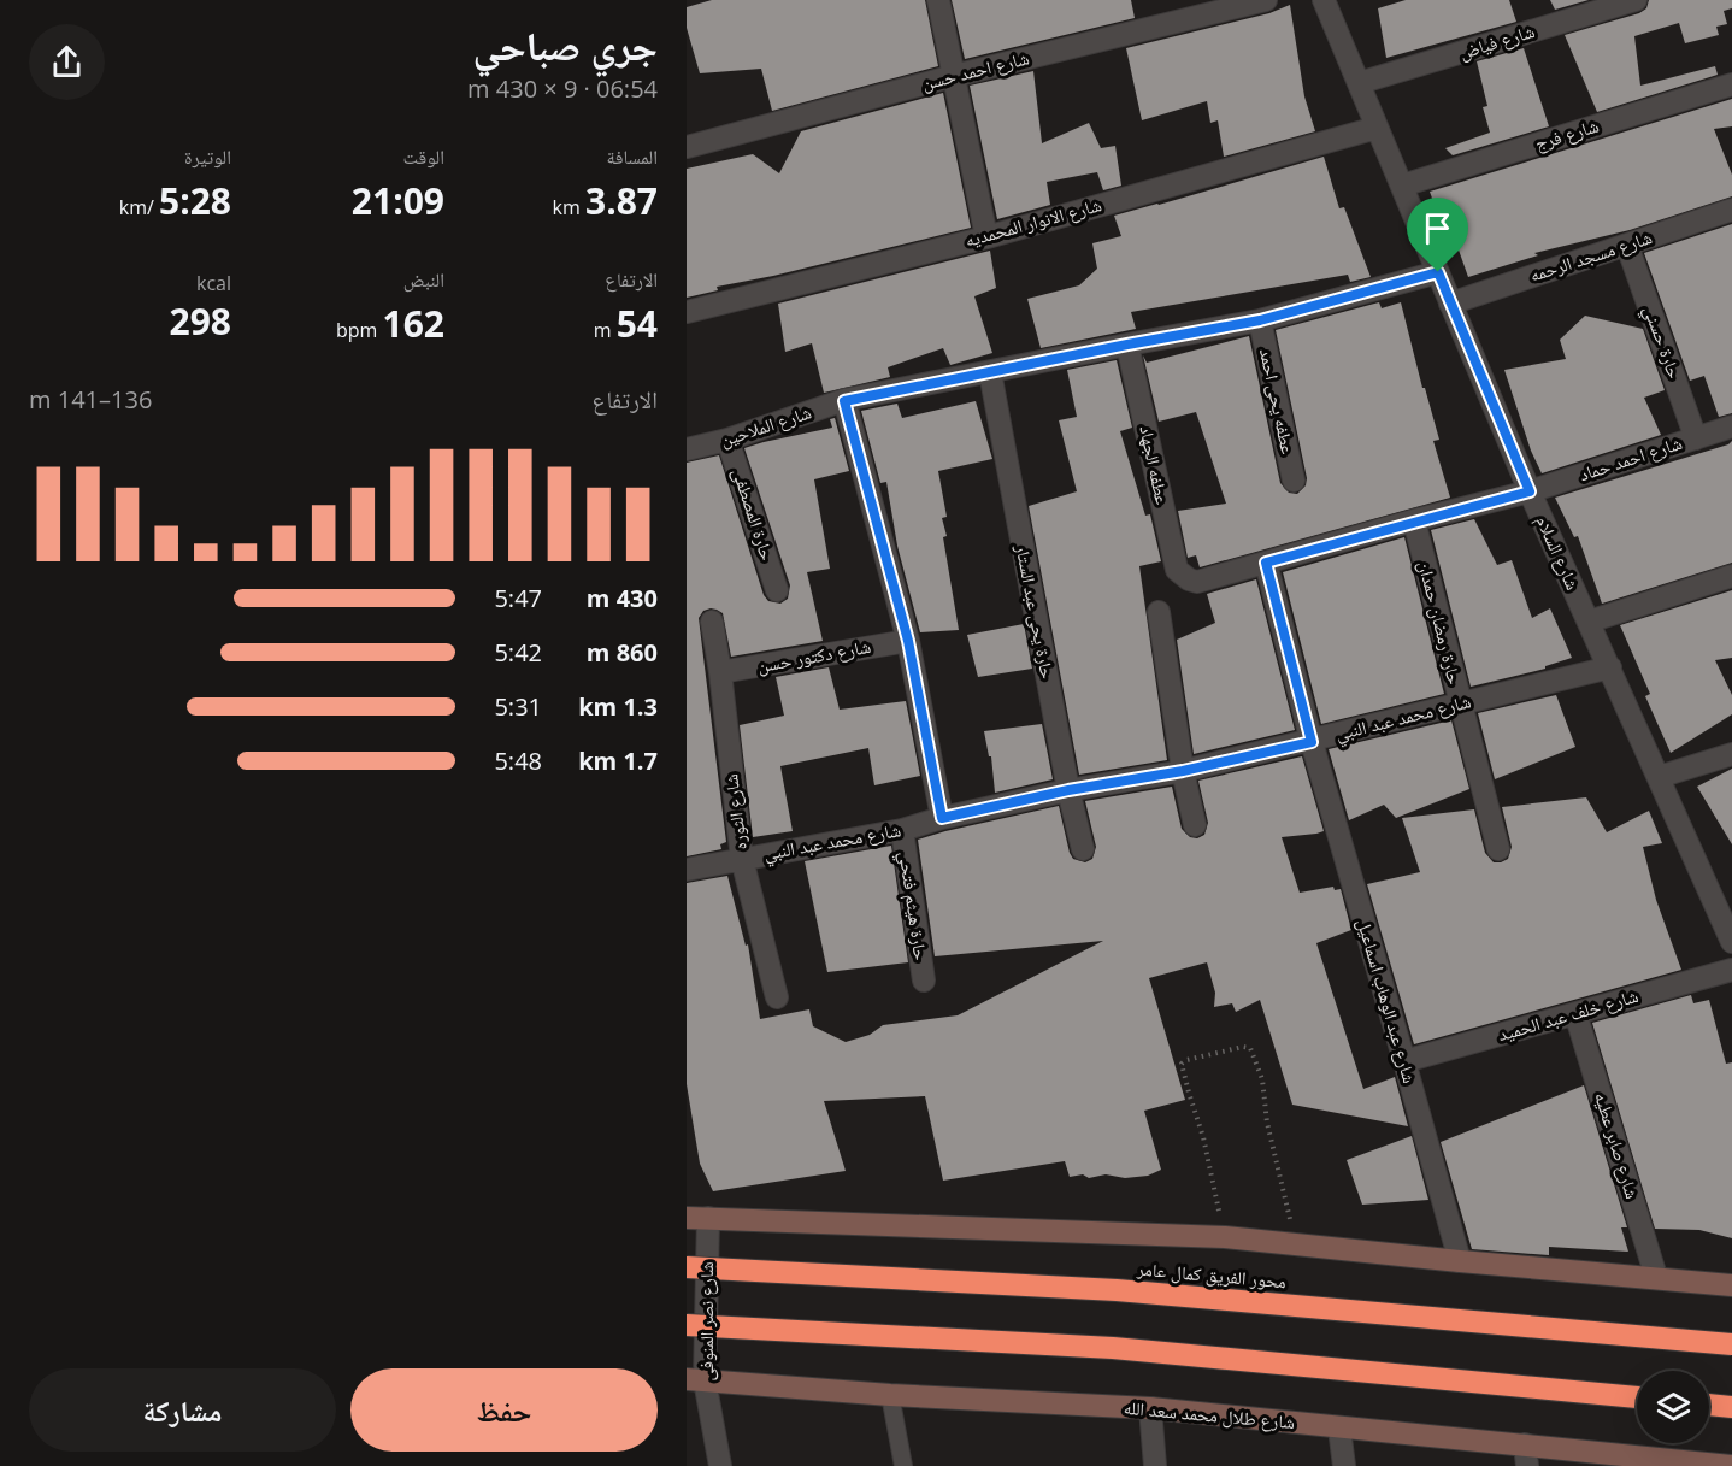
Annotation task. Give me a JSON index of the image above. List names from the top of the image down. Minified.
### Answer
{"streets":{"highway":["محور الفريق كمال عامر"],"main road":["شارع طلال محمد سعد الله"],"street":["شارع فياض","شارع احمد حسن","شارع فرج","شارع الانوار المحمديه","شارع مسجد الرحمه","حارة حسني","عطفه يحى احمد","شارع الملاحين","شارع احمد حماد","عطفه الجهاد","حارة المصطفى","شارع السلام","حارة يحى عبد الستار","حارة رمضان حمدان","شارع دكتور حسن","شارع محمد عبد النبي","شارع الثوره","حارة هيثم فتحي","شارع عبد الوهاب اسماعيل","شارع خلف عبد الحميد","شارع صابر عطيه","شارع نصر المنوفى"]},"crossings":[["شارع فياض","شارع السلام"],["شارع فرج","شارع السلام"],["شارع الانوار المحمديه","شارع السلام"],["شارع مسجد الرحمه","حارة حسني"],["شارع مسجد الرحمه","شارع السلام"],["حارة حسني","شارع احمد حماد"],["عطفه يحى احمد","شارع الملاحين"],["شارع الملاحين","عطفه الجهاد"],["شارع الملاحين","حارة المصطفى"],["شارع الملاحين","شارع السلام"],["شارع الملاحين","حارة يحى عبد الستار"],["شارع احمد حماد","عطفه الجهاد"],["شارع احمد حماد","شارع السلام"],["شارع احمد حماد","حارة رمضان حمدان"],["شارع احمد حماد","شارع عبد الوهاب اسماعيل"],["شارع السلام","شارع محمد عبد النبي"],["حارة يحى عبد الستار","شارع محمد عبد النبي"],["حارة رمضان حمدان","شارع محمد عبد النبي"],["شارع دكتور حسن","شارع الثوره"],["شارع محمد عبد النبي","شارع الثوره"],["شارع محمد عبد النبي","حارة هيثم فتحي"],["شارع محمد عبد النبي","شارع عبد الوهاب اسماعيل"],["شارع عبد الوهاب اسماعيل","شارع خلف عبد الحميد"],["شارع خلف عبد الحميد","شارع صابر عطيه"],["شارع نصر المنوفى","شارع طلال محمد سعد الله"]],"page":{"heading":["جري صباحي","06:54 · 9 × 430 m"],"stats":[["المسافة","3.87 km"],["الوقت","21:09"],["الوتيرة","5:28 /km"],["الارتفاع","54 m"],["النبض","162 bpm"],["kcal","298"]],"chart":["الارتفاع","136–141 m"],"list":[{"name":"430 m","note":"5:47"},{"name":"860 m","note":"5:42"},{"name":"1.3 km","note":"5:31"},{"name":"1.7 km","note":"5:48"}],"buttons":["حفظ","مشاركة"]}}
